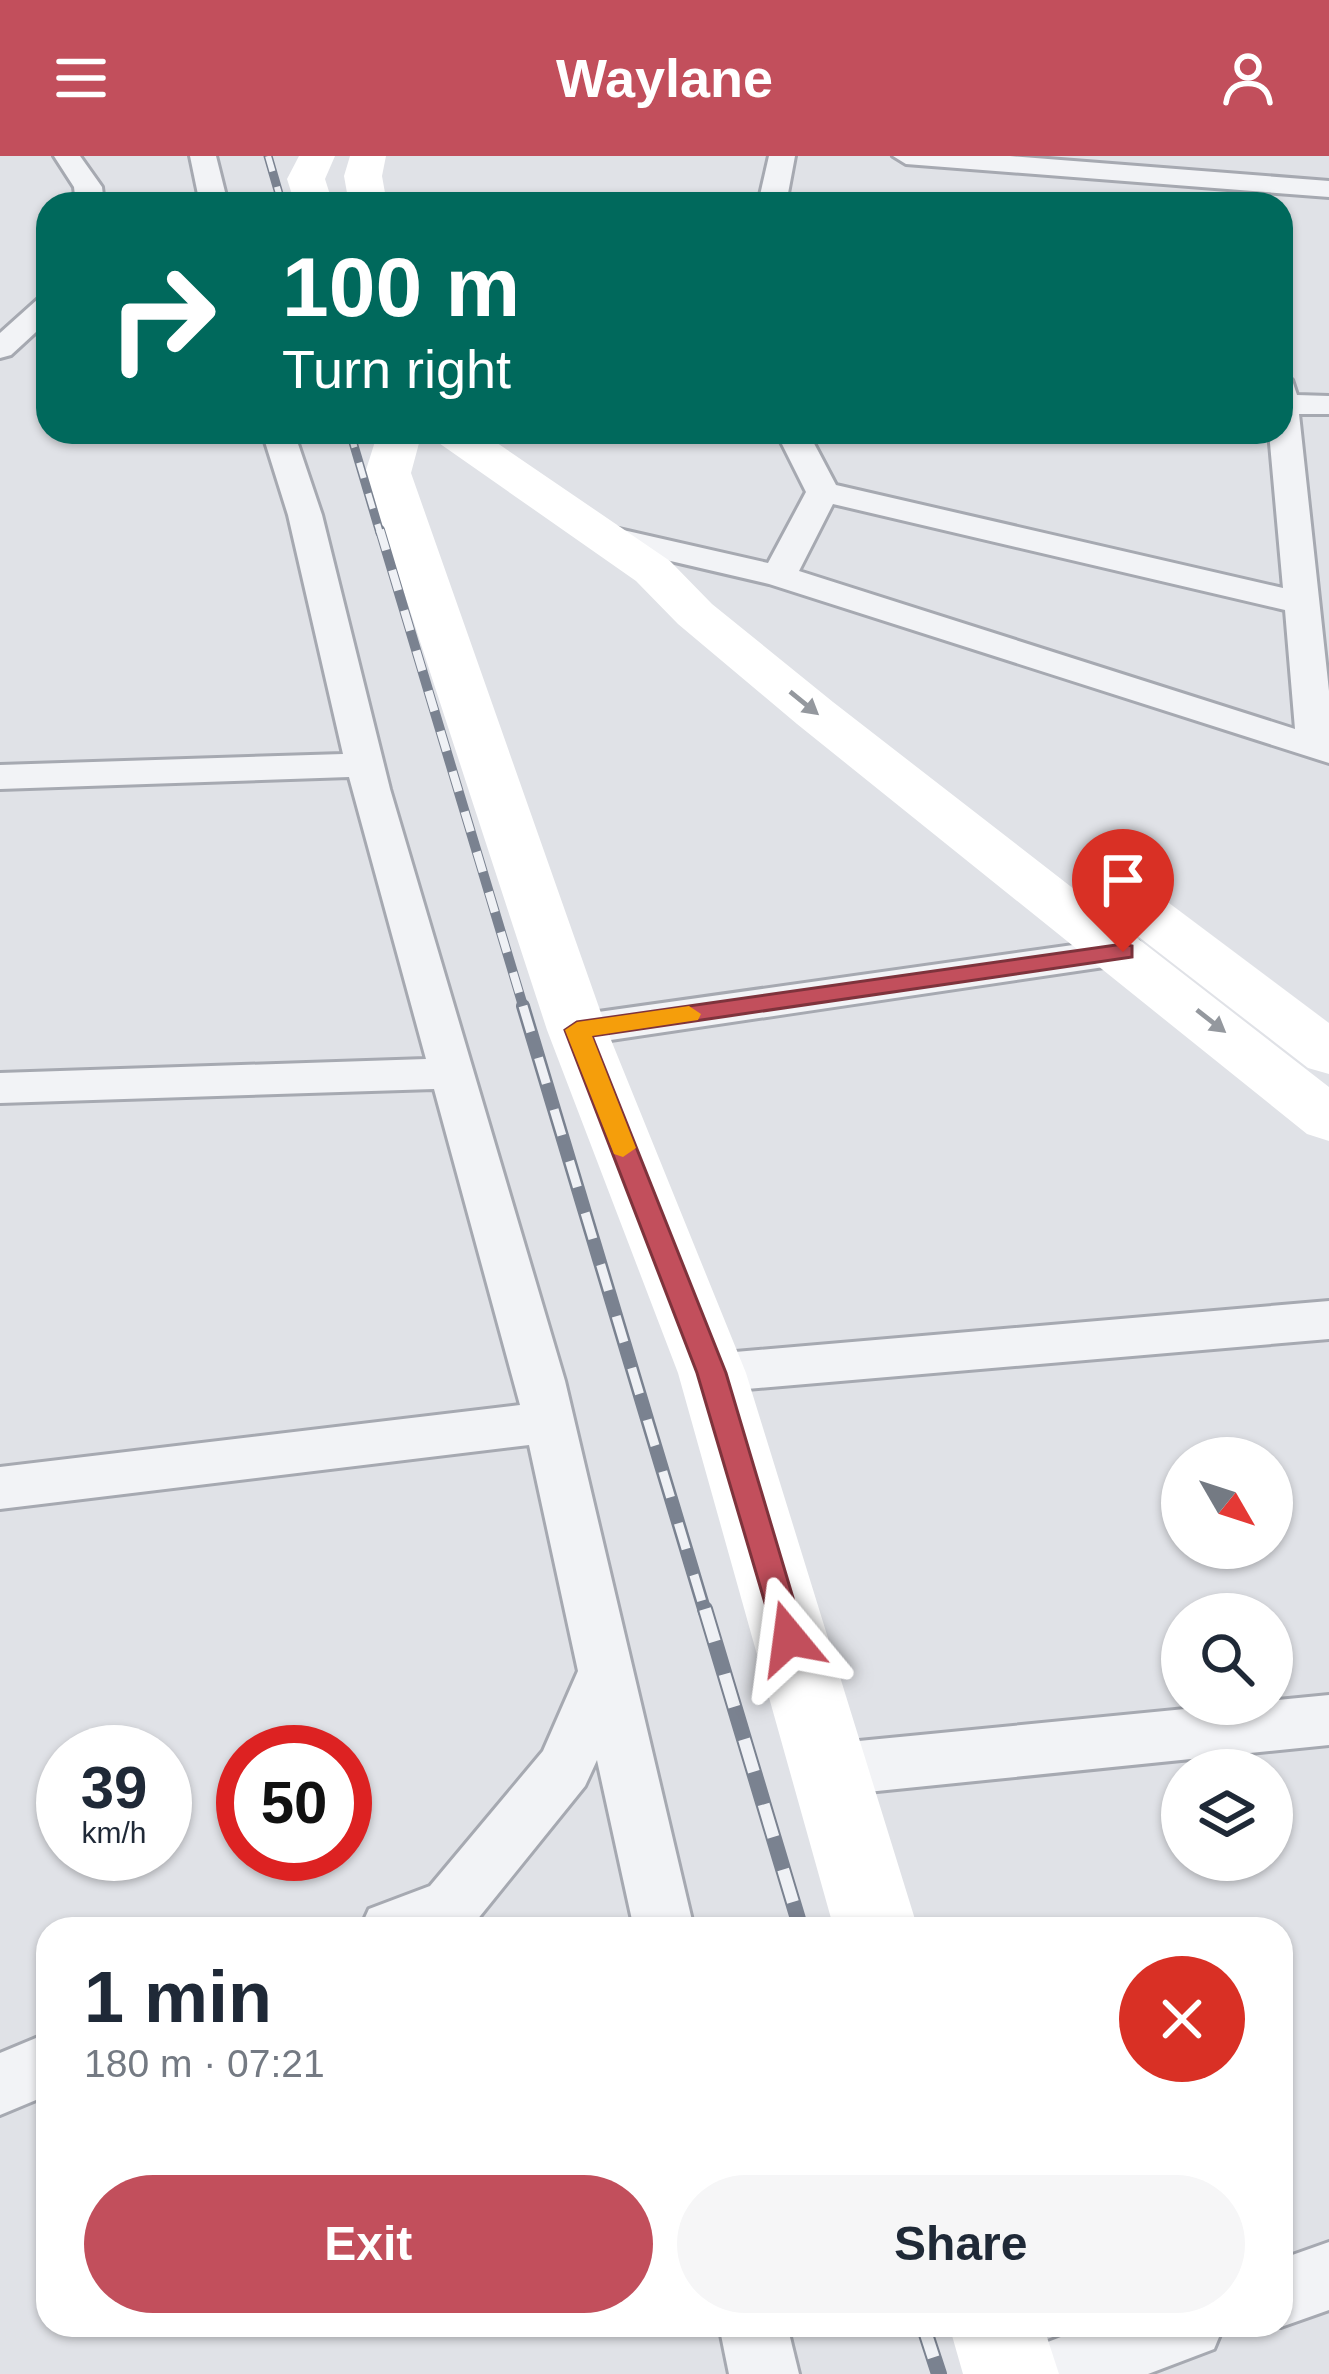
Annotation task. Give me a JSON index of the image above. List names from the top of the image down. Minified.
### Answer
{"north":"bottom right","page":{"header":"Waylane","turn":["100 m","Turn right"],"speed":"39 km/h","limit":"50","heading":["1 min","180 m · 07:21"],"buttons":["Exit","Share"]}}
